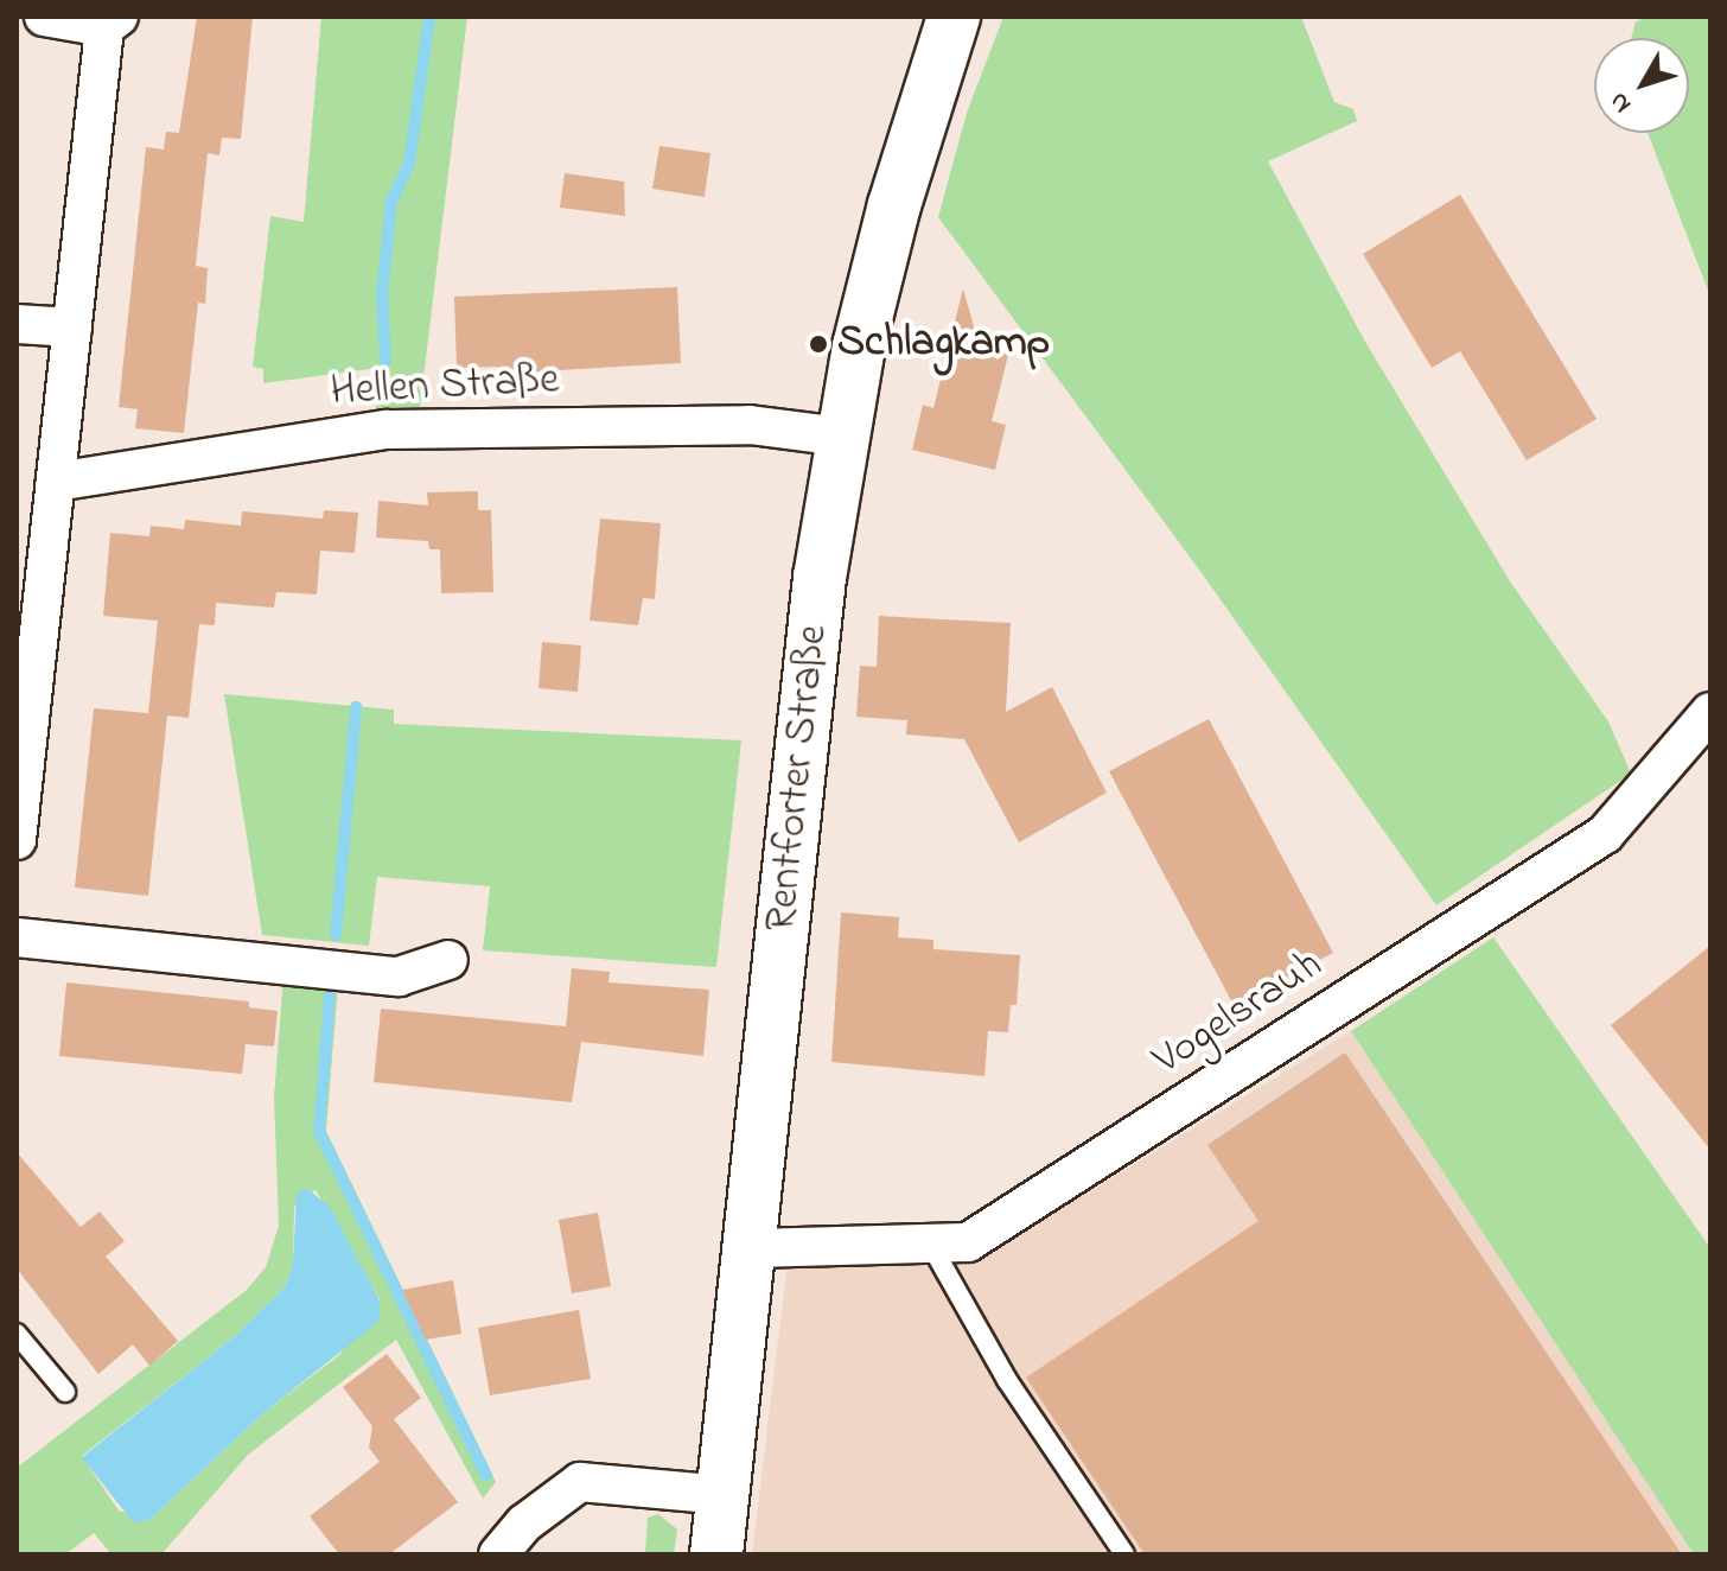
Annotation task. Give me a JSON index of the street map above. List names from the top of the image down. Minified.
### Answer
{"streets":{"main road":["Rentforter Straße"],"street":["Hellen Straße","Vogelsrauh"]},"crossings":[["Hellen Straße","Rentforter Straße"],["Rentforter Straße","Vogelsrauh"]],"places":["Schlagkamp"],"north":"bottom left"}
